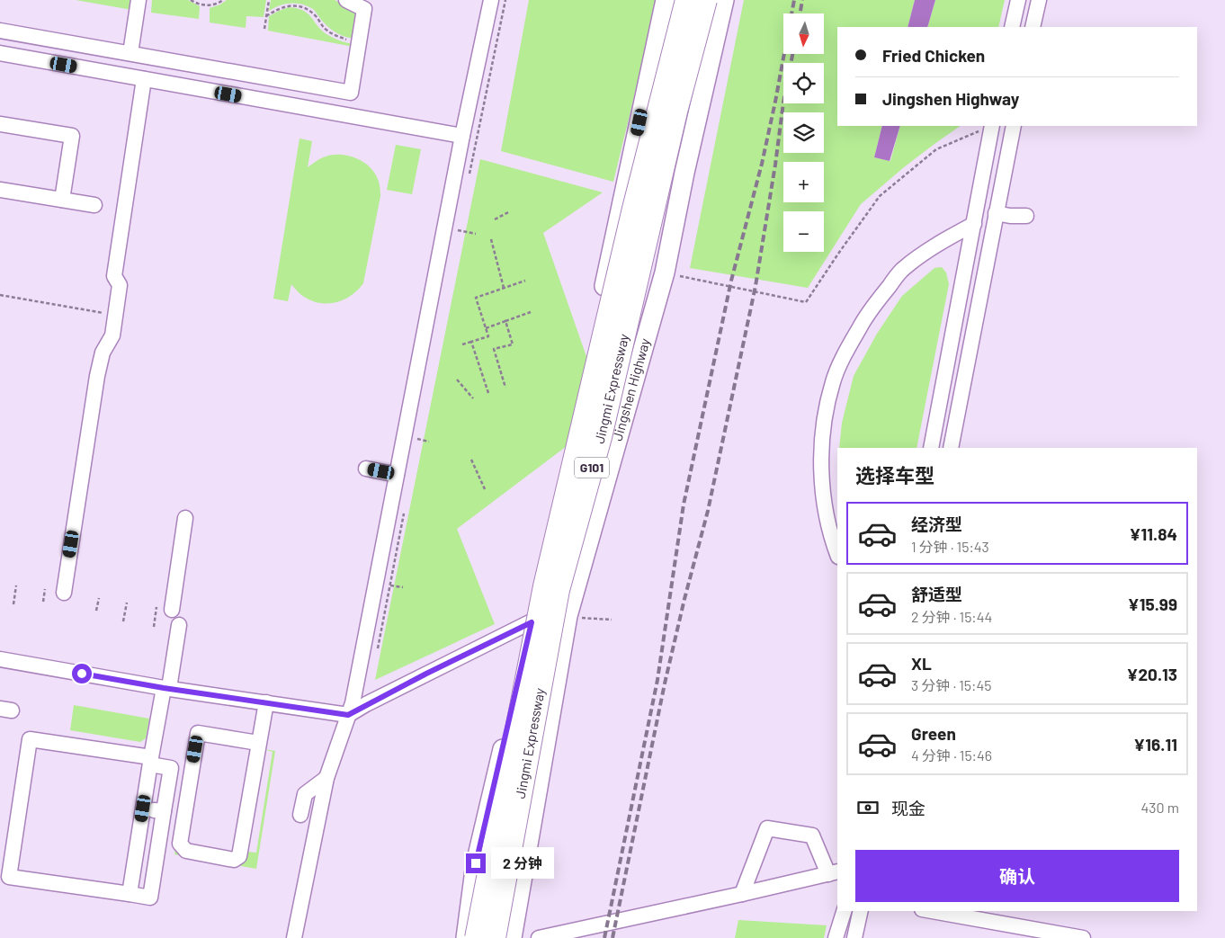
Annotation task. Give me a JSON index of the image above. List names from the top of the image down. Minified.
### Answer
{"streets":{"highway":["Jingmi Expressway","G101"],"main road":["Jingshen Highway"]},"north":"bottom","page":{"map_buttons":["+","−"],"banner":["Fried Chicken","Jingshen Highway"],"heading":"选择车型","list":[{"name":"经济型","note":"1 分钟 · 15:43","value":"¥11.84"},{"name":"舒适型","note":"2 分钟 · 15:44","value":"¥15.99"},{"name":"XL","note":"3 分钟 · 15:45","value":"¥20.13"},{"name":"Green","note":"4 分钟 · 15:46","value":"¥16.11"}],"pay":["现金","430 m"],"buttons":"确认","bubble":"2 分钟"}}
